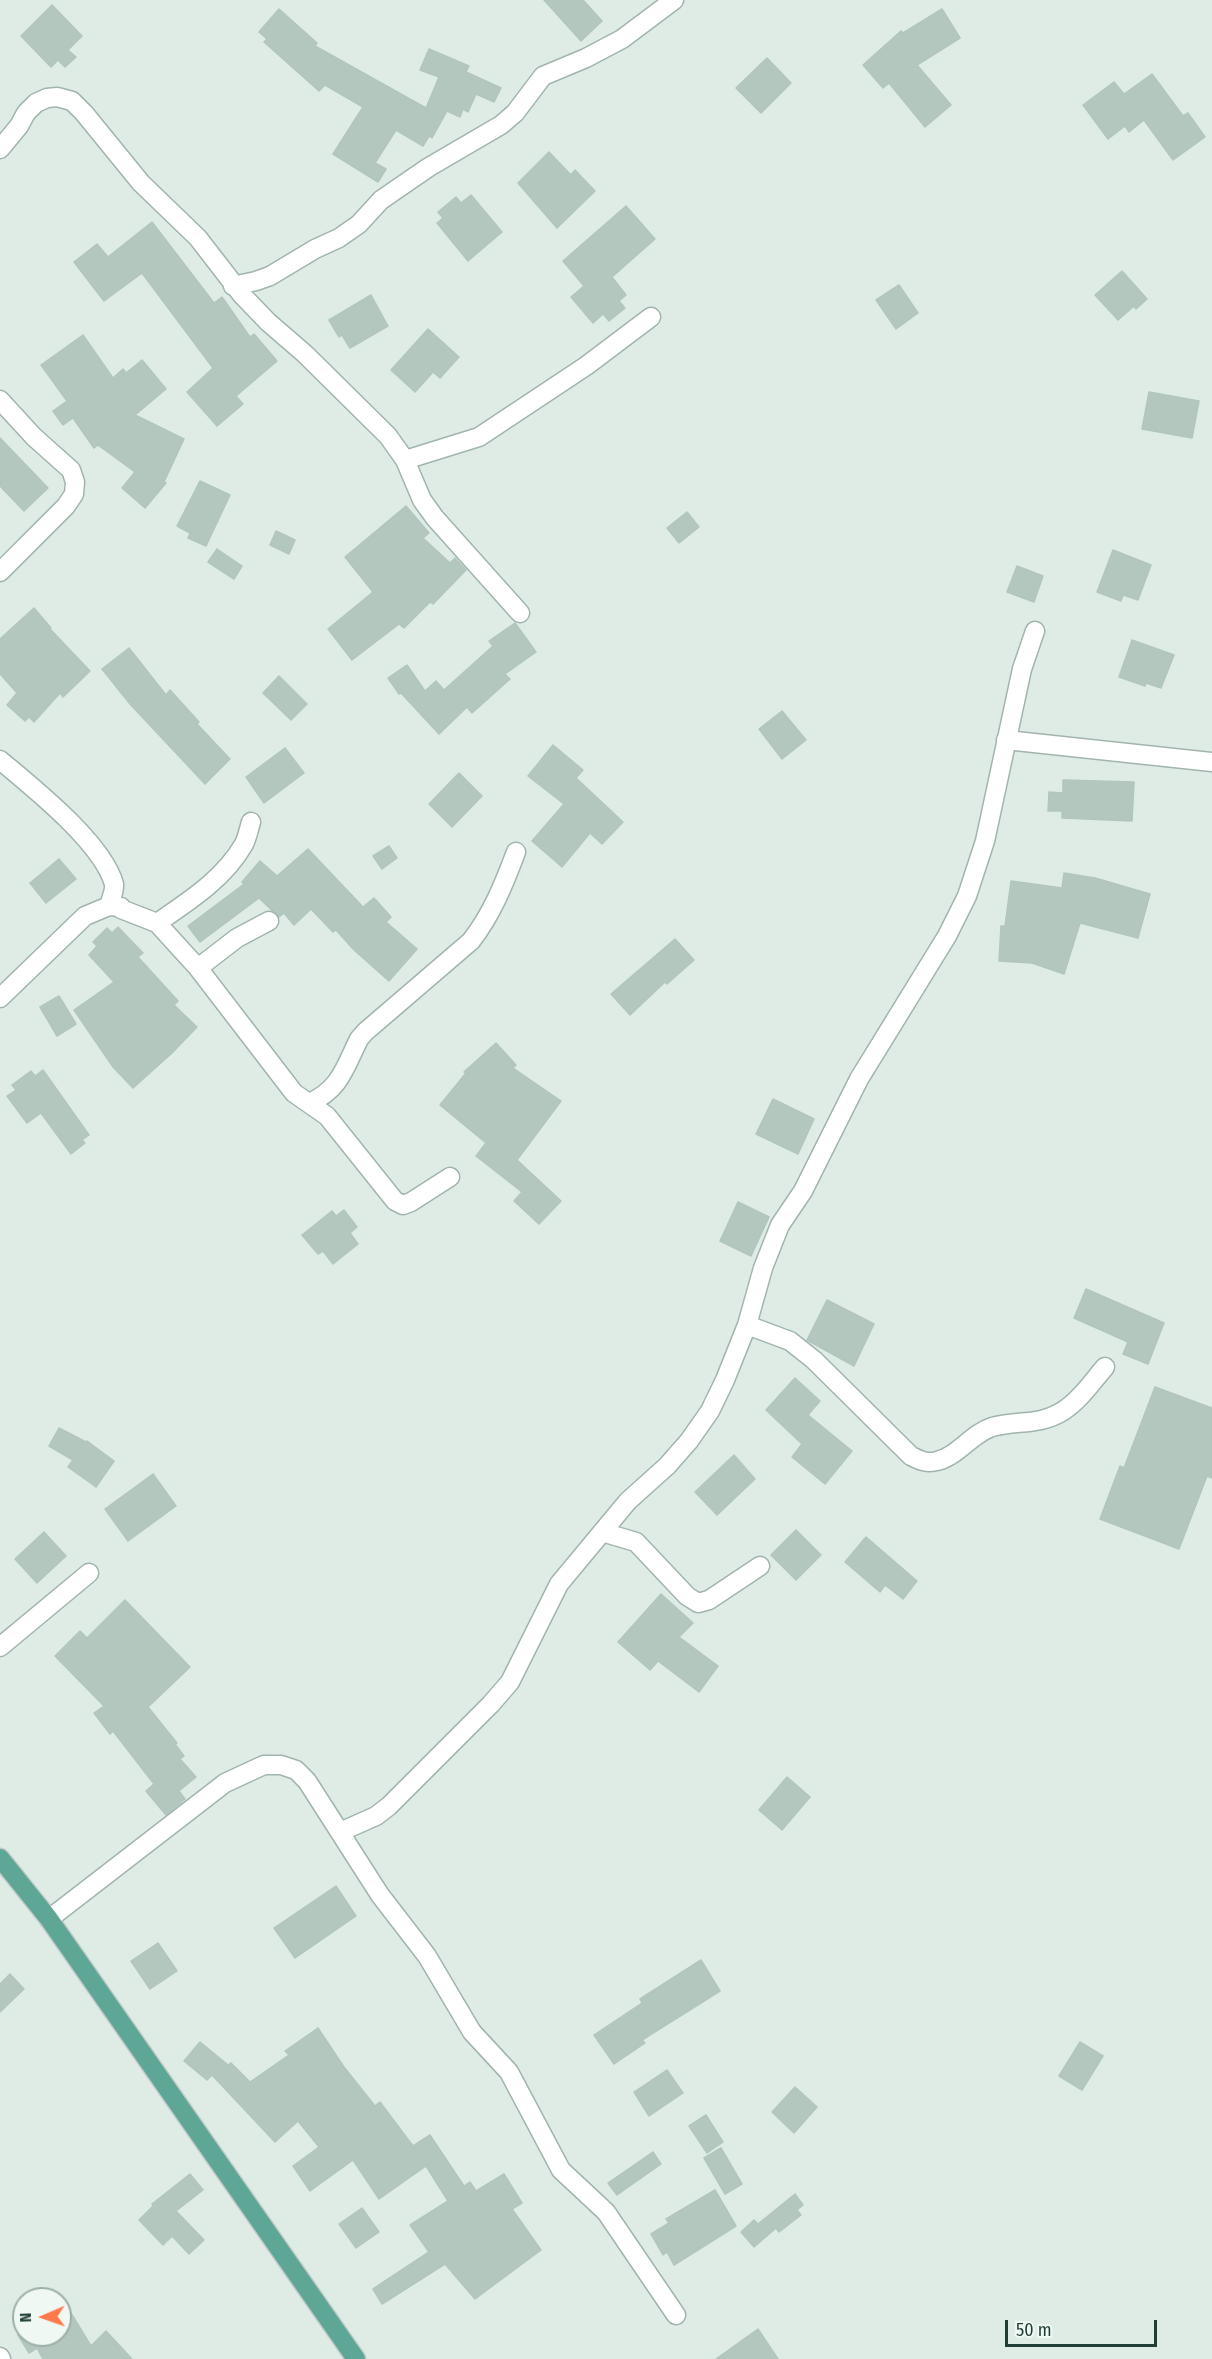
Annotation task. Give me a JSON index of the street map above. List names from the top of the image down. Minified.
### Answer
{"scale_bar":"50 m","north":"left"}
